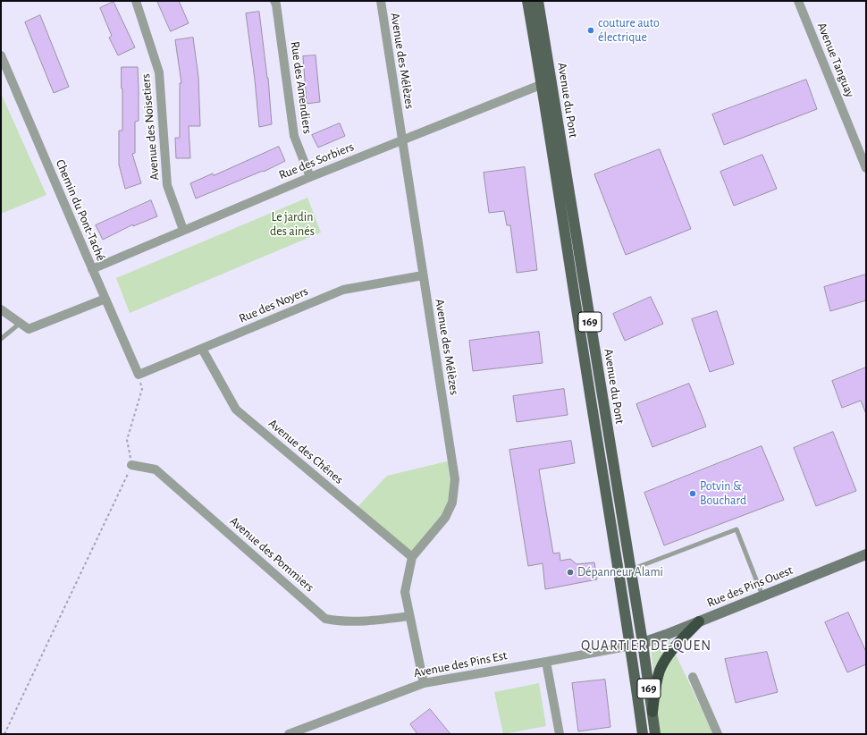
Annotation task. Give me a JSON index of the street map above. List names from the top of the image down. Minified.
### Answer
{"streets":{"main road":["Avenue du Pont","169","Rue des Pins Ouest","Avenue des Pins Est"],"street":["Avenue Tanguay","Avenue des Mélèzes","Rue des Amendiers","Avenue des Noisetiers","Rue des Sorbiers","Chemin du Pont-Taché","Rue des Noyers","Avenue des Chênes","Avenue des Pommiers"]},"crossings":[["Avenue des Mélèzes","Rue des Sorbiers"],["Avenue des Mélèzes","Rue des Noyers"],["Avenue des Mélèzes","Avenue des Chênes"],["Avenue des Mélèzes","Avenue des Pommiers"],["Avenue des Mélèzes","Avenue des Pins Est"],["Rue des Amendiers","Rue des Sorbiers"],["Avenue du Pont","Rue des Sorbiers"],["Avenue du Pont","Rue des Pins Ouest"],["Avenue du Pont","Avenue des Pins Est"],["Avenue des Noisetiers","Rue des Sorbiers"],["Rue des Sorbiers","Chemin du Pont-Taché"],["Chemin du Pont-Taché","Rue des Noyers"],["Rue des Noyers","Avenue des Chênes"],["Rue des Pins Ouest","Avenue des Pins Est"]],"districts":["QUARTIER DE-QUEN"],"parks":["Le jardin des ainés"],"places":["couture auto électrique","Potvin & Bouchard","Dépanneur Alami"]}
